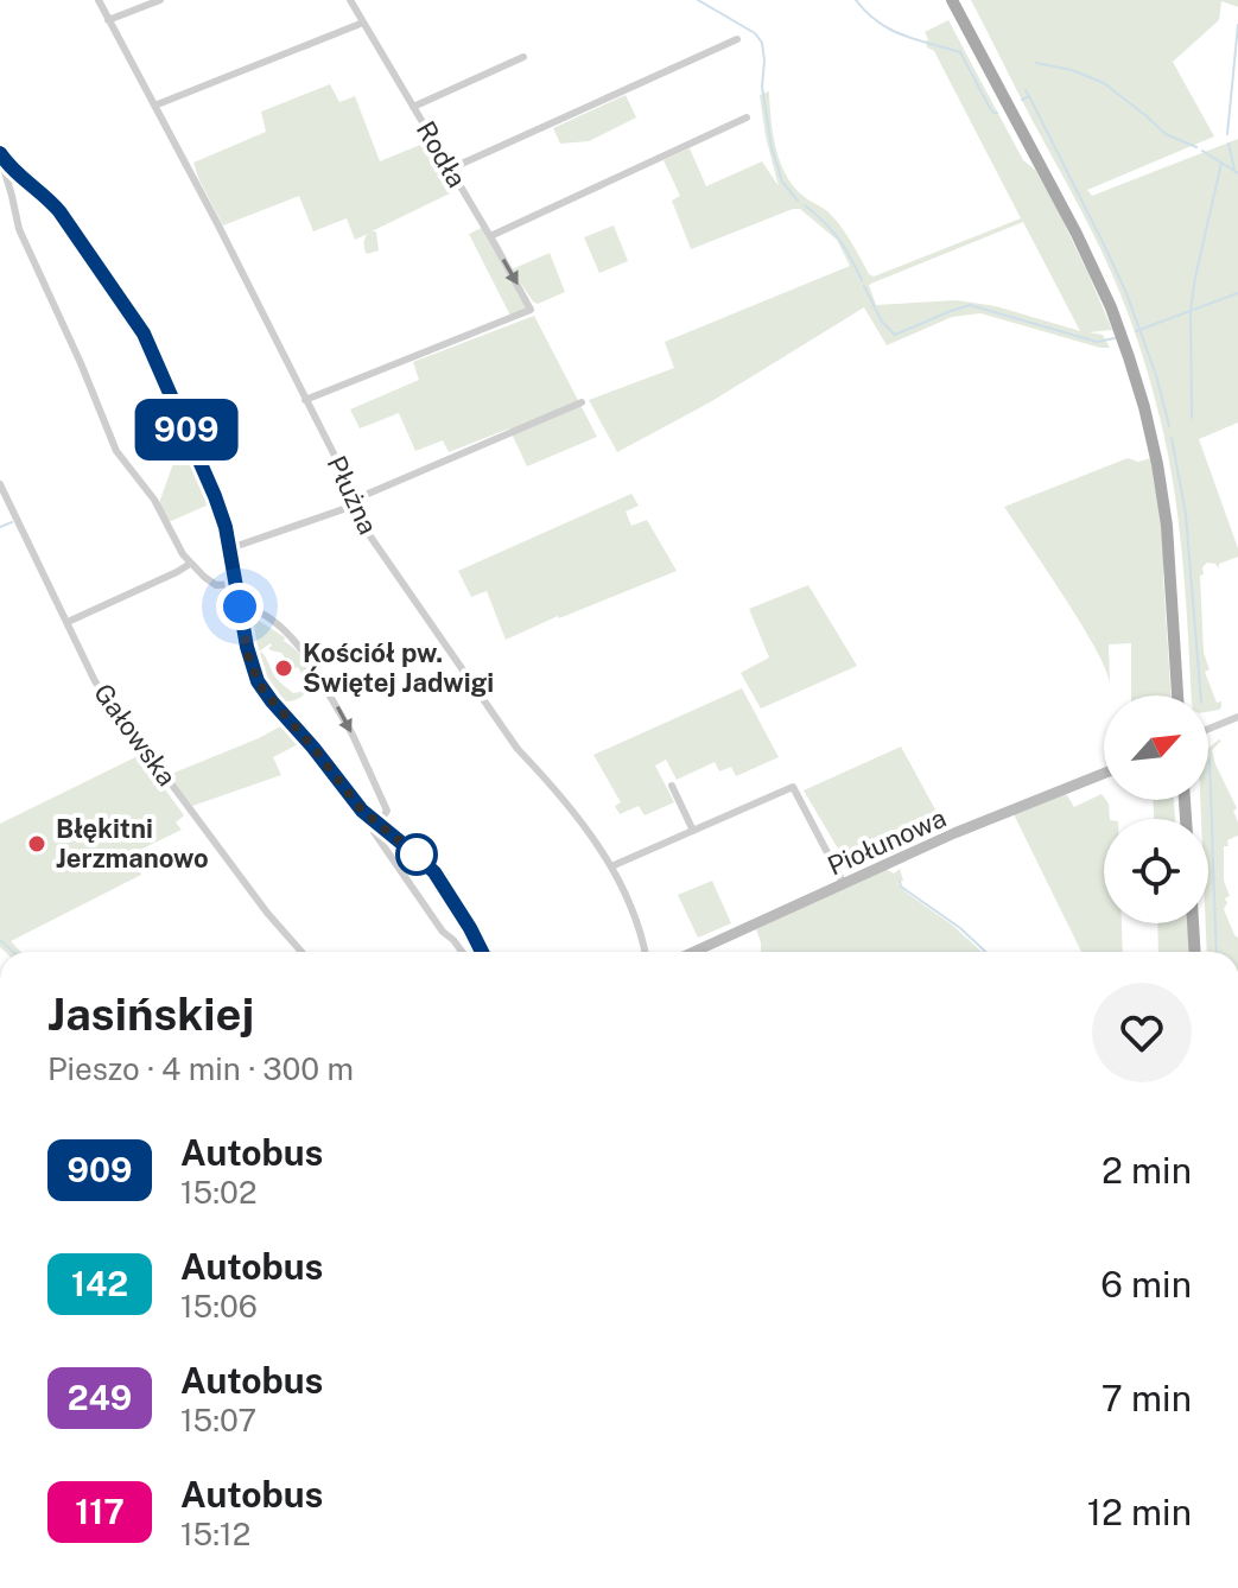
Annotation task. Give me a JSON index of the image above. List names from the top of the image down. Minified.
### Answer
{"streets":{"street":["Rodła","Płużna","Gałowska","Piołunowa"]},"crossings":[["Rodła","Płużna"]],"places":["Kościół pw. Świętej Jadwigi","Błękitni Jerzmanowo"],"lines":["bus line 909"],"north":"top right","page":{"on_map":"909","heading":["Jasińskiej","Pieszo · 4 min · 300 m"],"list":[{"mark":"909","name":"Autobus","note":"15:02","value":"2 min"},{"mark":"142","name":"Autobus","note":"15:06","value":"6 min"},{"mark":"249","name":"Autobus","note":"15:07","value":"7 min"},{"mark":"117","name":"Autobus","note":"15:12","value":"12 min"}]}}
